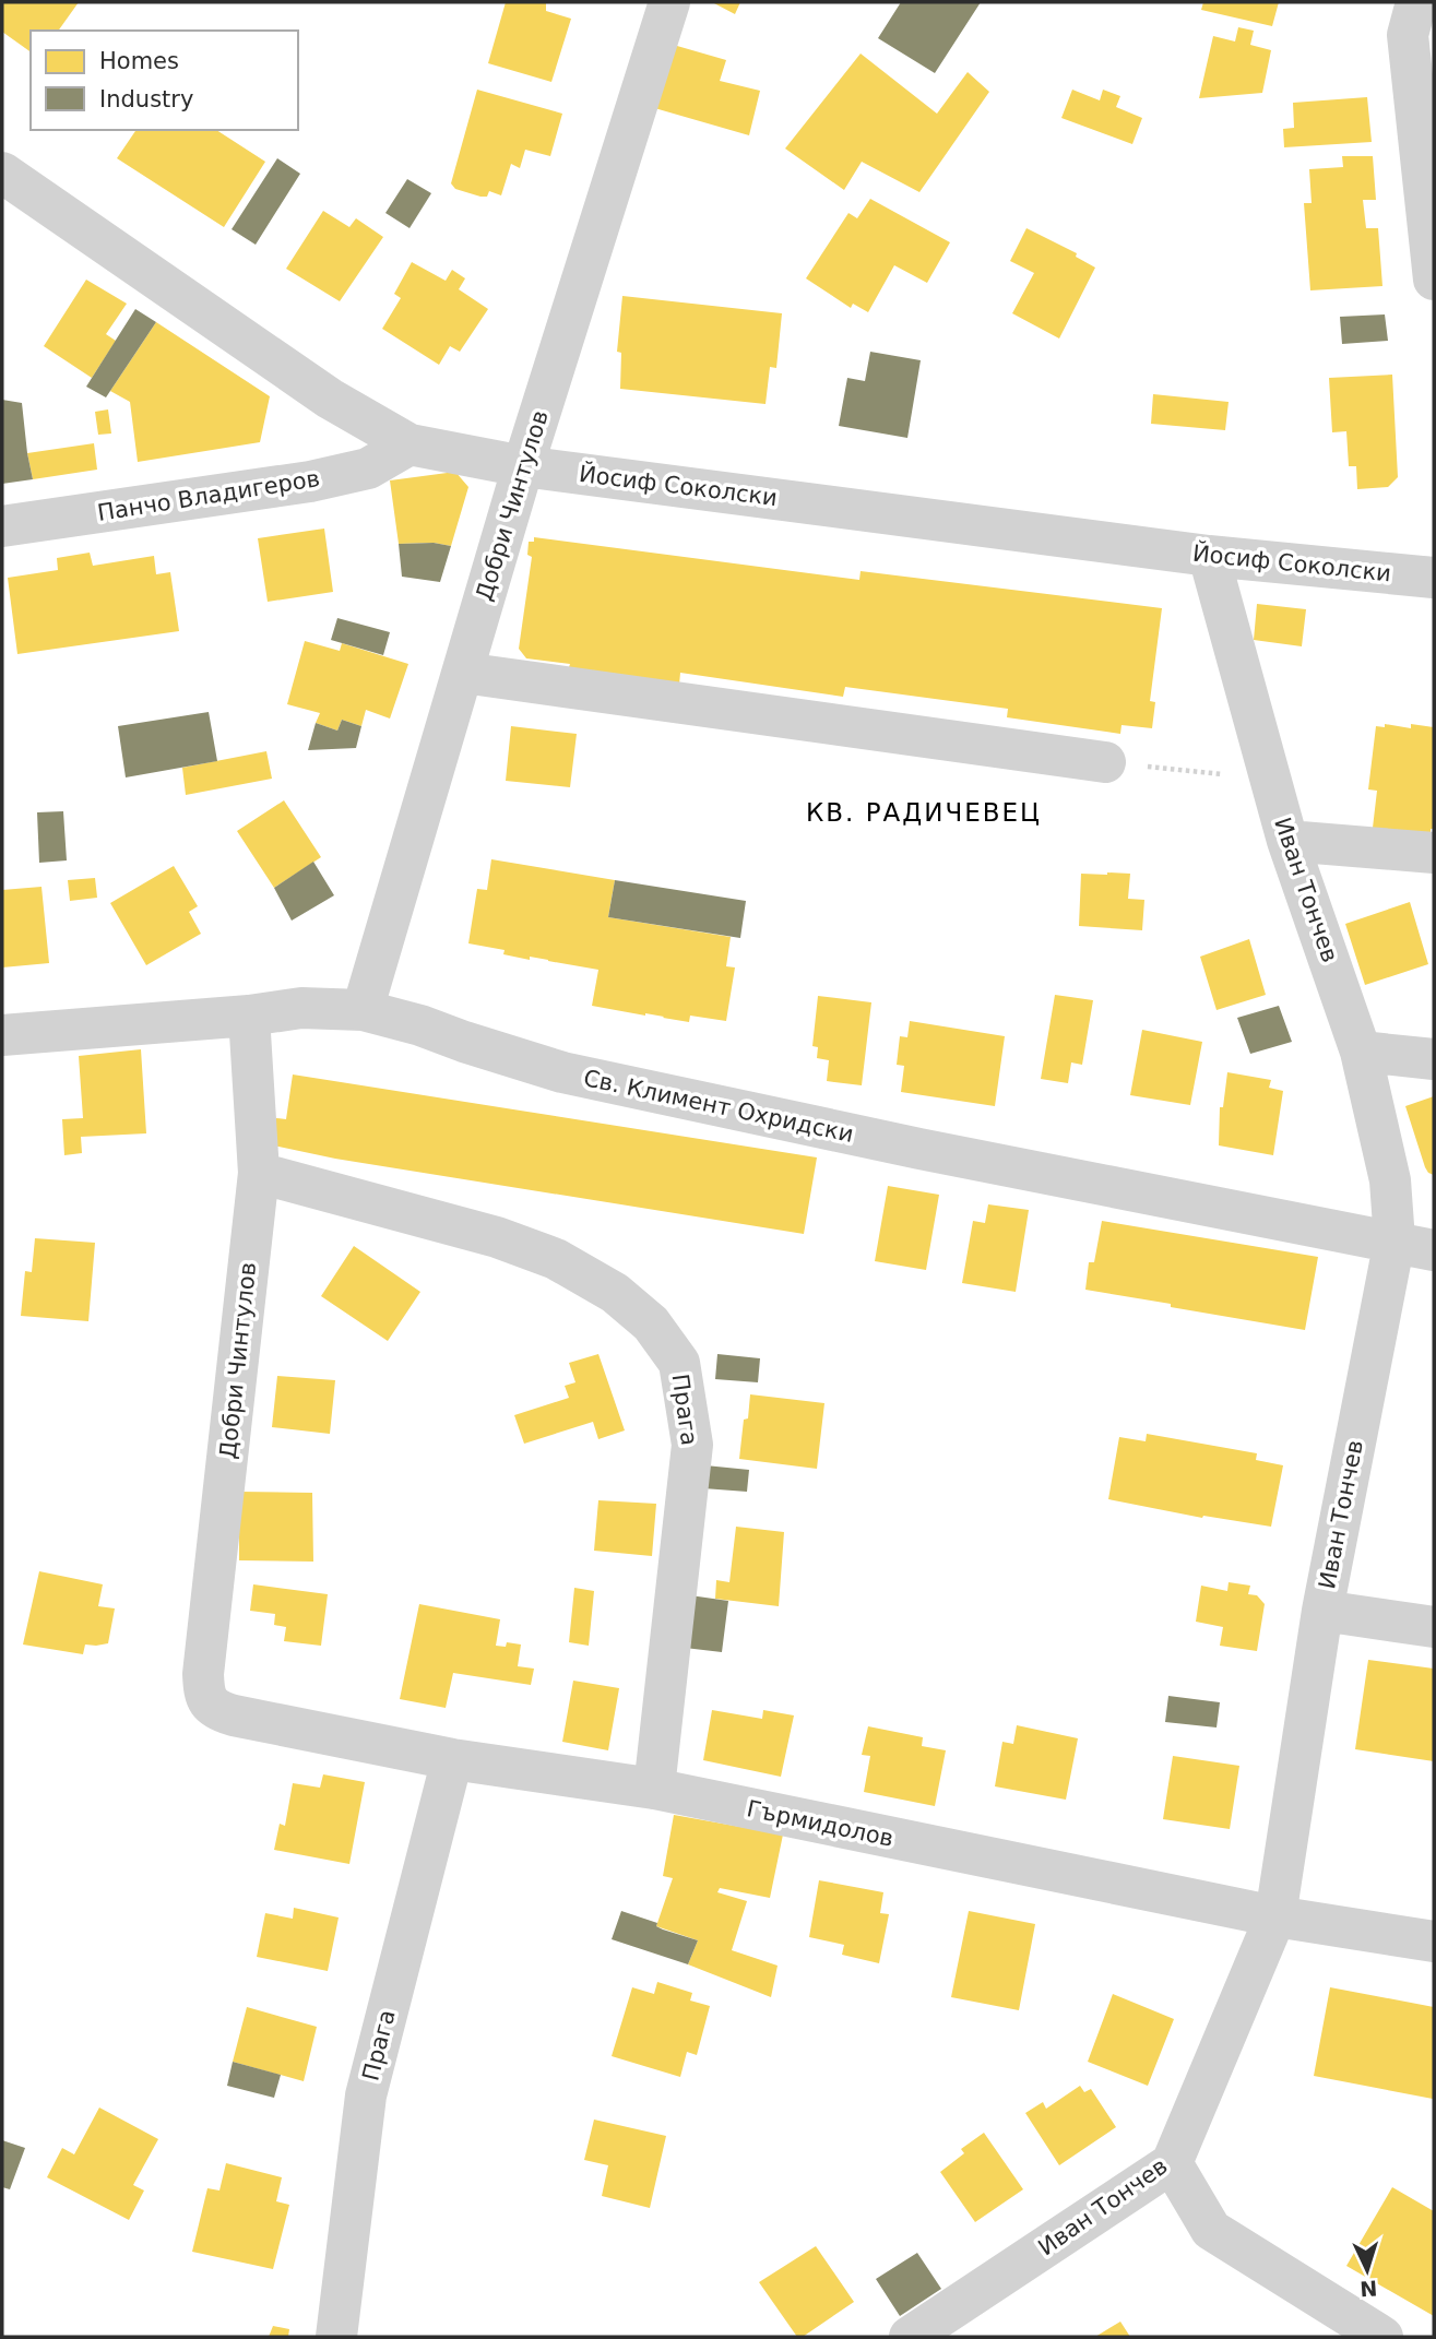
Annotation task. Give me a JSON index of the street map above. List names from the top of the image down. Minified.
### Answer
{"streets":{"street":["Йосиф Соколски","Панчо Владигеров","Добри Чинтулов","Иван Тончев","Св. Климент Охридски","Прага","Гърмидолов"]},"crossings":[["Йосиф Соколски","Панчо Владигеров"],["Йосиф Соколски","Добри Чинтулов"],["Йосиф Соколски","Иван Тончев"],["Добри Чинтулов","Св. Климент Охридски"],["Добри Чинтулов","Прага"],["Добри Чинтулов","Гърмидолов"],["Иван Тончев","Св. Климент Охридски"],["Иван Тончев","Гърмидолов"],["Прага","Гърмидолов"]],"districts":["КВ. РАДИЧЕВЕЦ"],"legend":["Homes","Industry"],"north":"bottom"}
